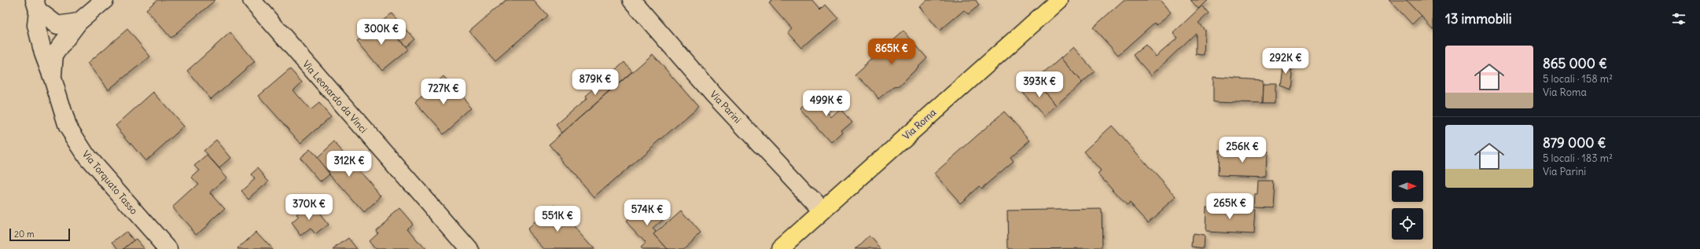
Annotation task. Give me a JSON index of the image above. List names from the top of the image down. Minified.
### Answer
{"streets":{"main road":["Via Roma"],"street":["Via Leonardo da Vinci","Via Parini","Via Torquato Tasso"]},"crossings":[["Via Parini","Via Roma"]],"scale_bar":"20 m","north":"right","page":{"heading":"13 immobili","price":["300K €","865K €","292K €","879K €","393K €","727K €","499K €","256K €","312K €","265K €","370K €","574K €","551K €"],"list":[{"name":"865 000 €","note":"5 locali · 158 m² · Via Roma"},{"name":"879 000 €","note":"5 locali · 183 m² · Via Parini"}],"scale":"20 m"}}
